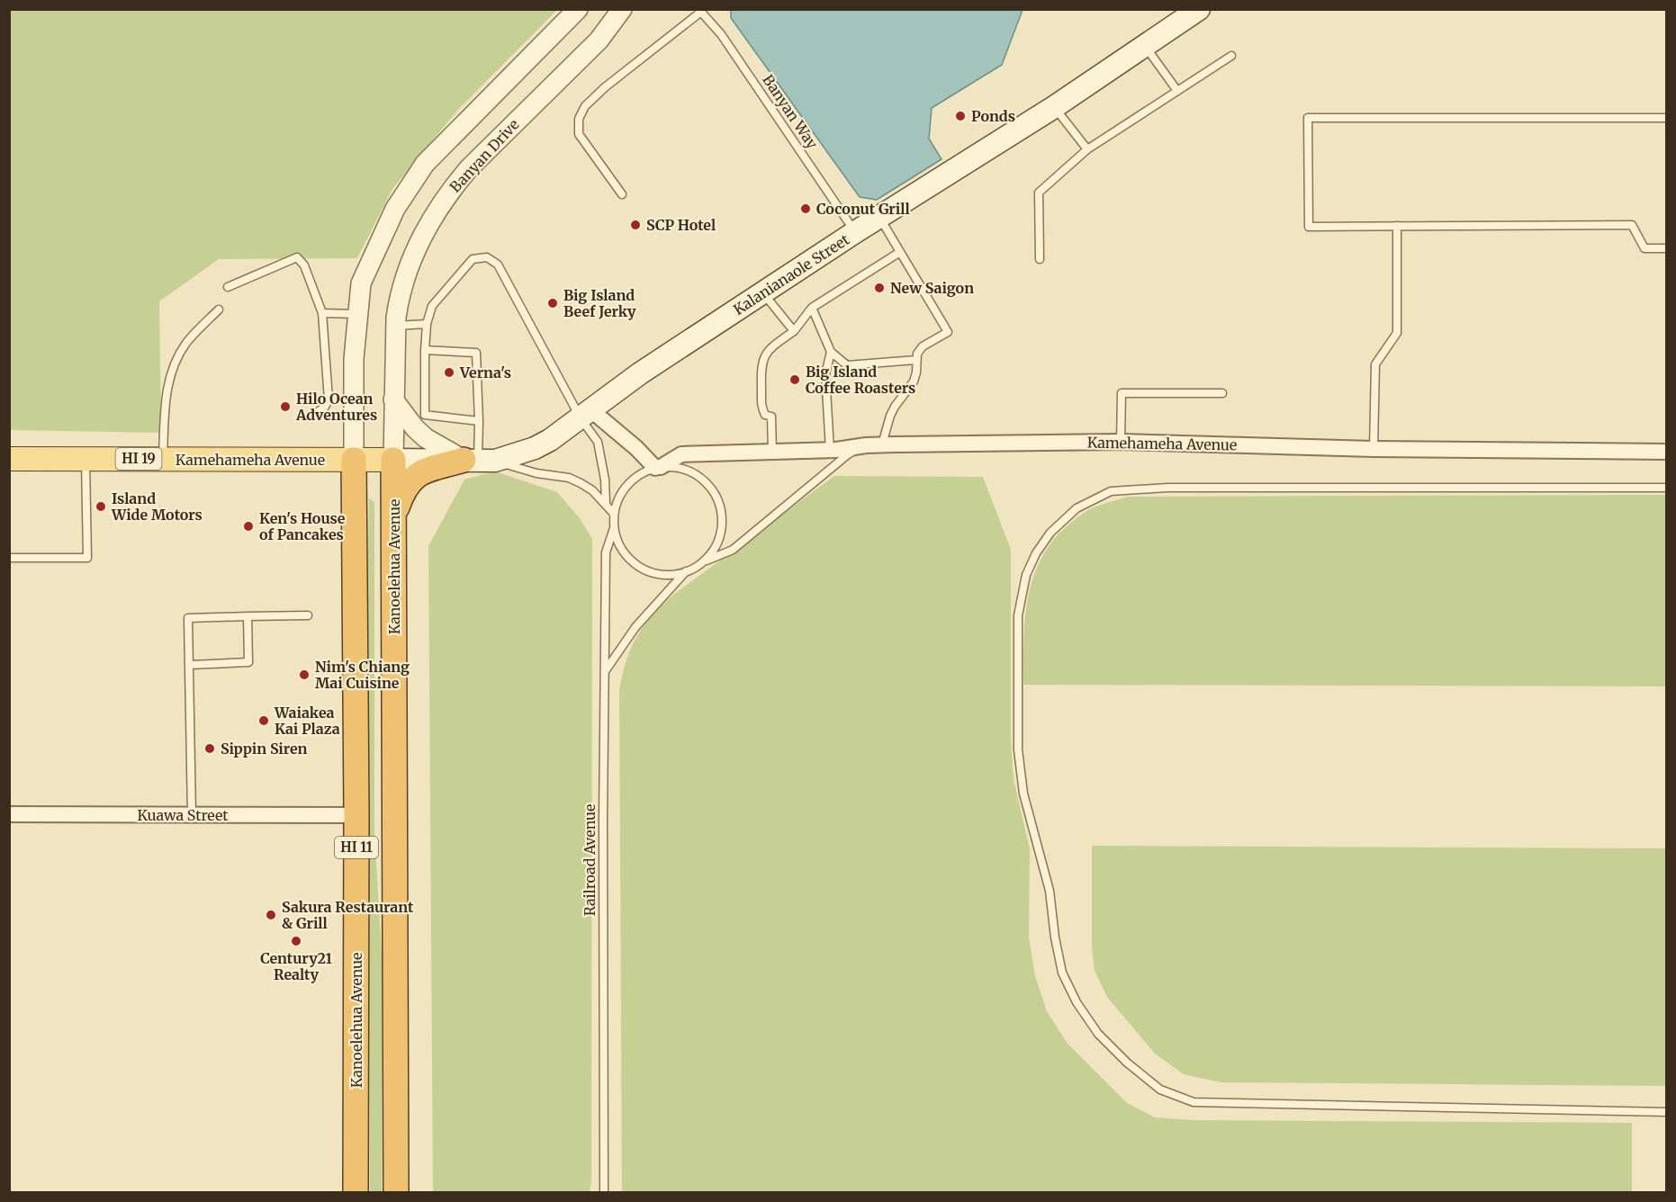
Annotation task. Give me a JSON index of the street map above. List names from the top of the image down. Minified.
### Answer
{"streets":{"highway":["Kanoelehua Avenue","HI 11"],"main road":["Kalanianaole Street","Kamehameha Avenue","HI 19"],"street":["Banyan Drive","Kuawa Street"],"lane":["Banyan Way","Railroad Avenue"]},"crossings":[["Banyan Way","Kalanianaole Street"],["Banyan Drive","Kalanianaole Street"],["Banyan Drive","Kamehameha Avenue"],["Banyan Drive","Kanoelehua Avenue"],["Kalanianaole Street","Kamehameha Avenue"],["Kalanianaole Street","Kanoelehua Avenue"],["Kamehameha Avenue","Kanoelehua Avenue"],["Kamehameha Avenue","Railroad Avenue"],["Kanoelehua Avenue","Kuawa Street"]],"places":["Ponds","Coconut Grill","SCP Hotel","New Saigon","Big Island Beef Jerky","Verna's","Big Island Coffee Roasters","Hilo Ocean Adventures","Island Wide Motors","Ken's House of Pancakes","Nim's Chiang Mai Cuisine","Waiakea Kai Plaza","Sippin Siren","Sakura Restaurant & Grill","Century21 Realty"]}
